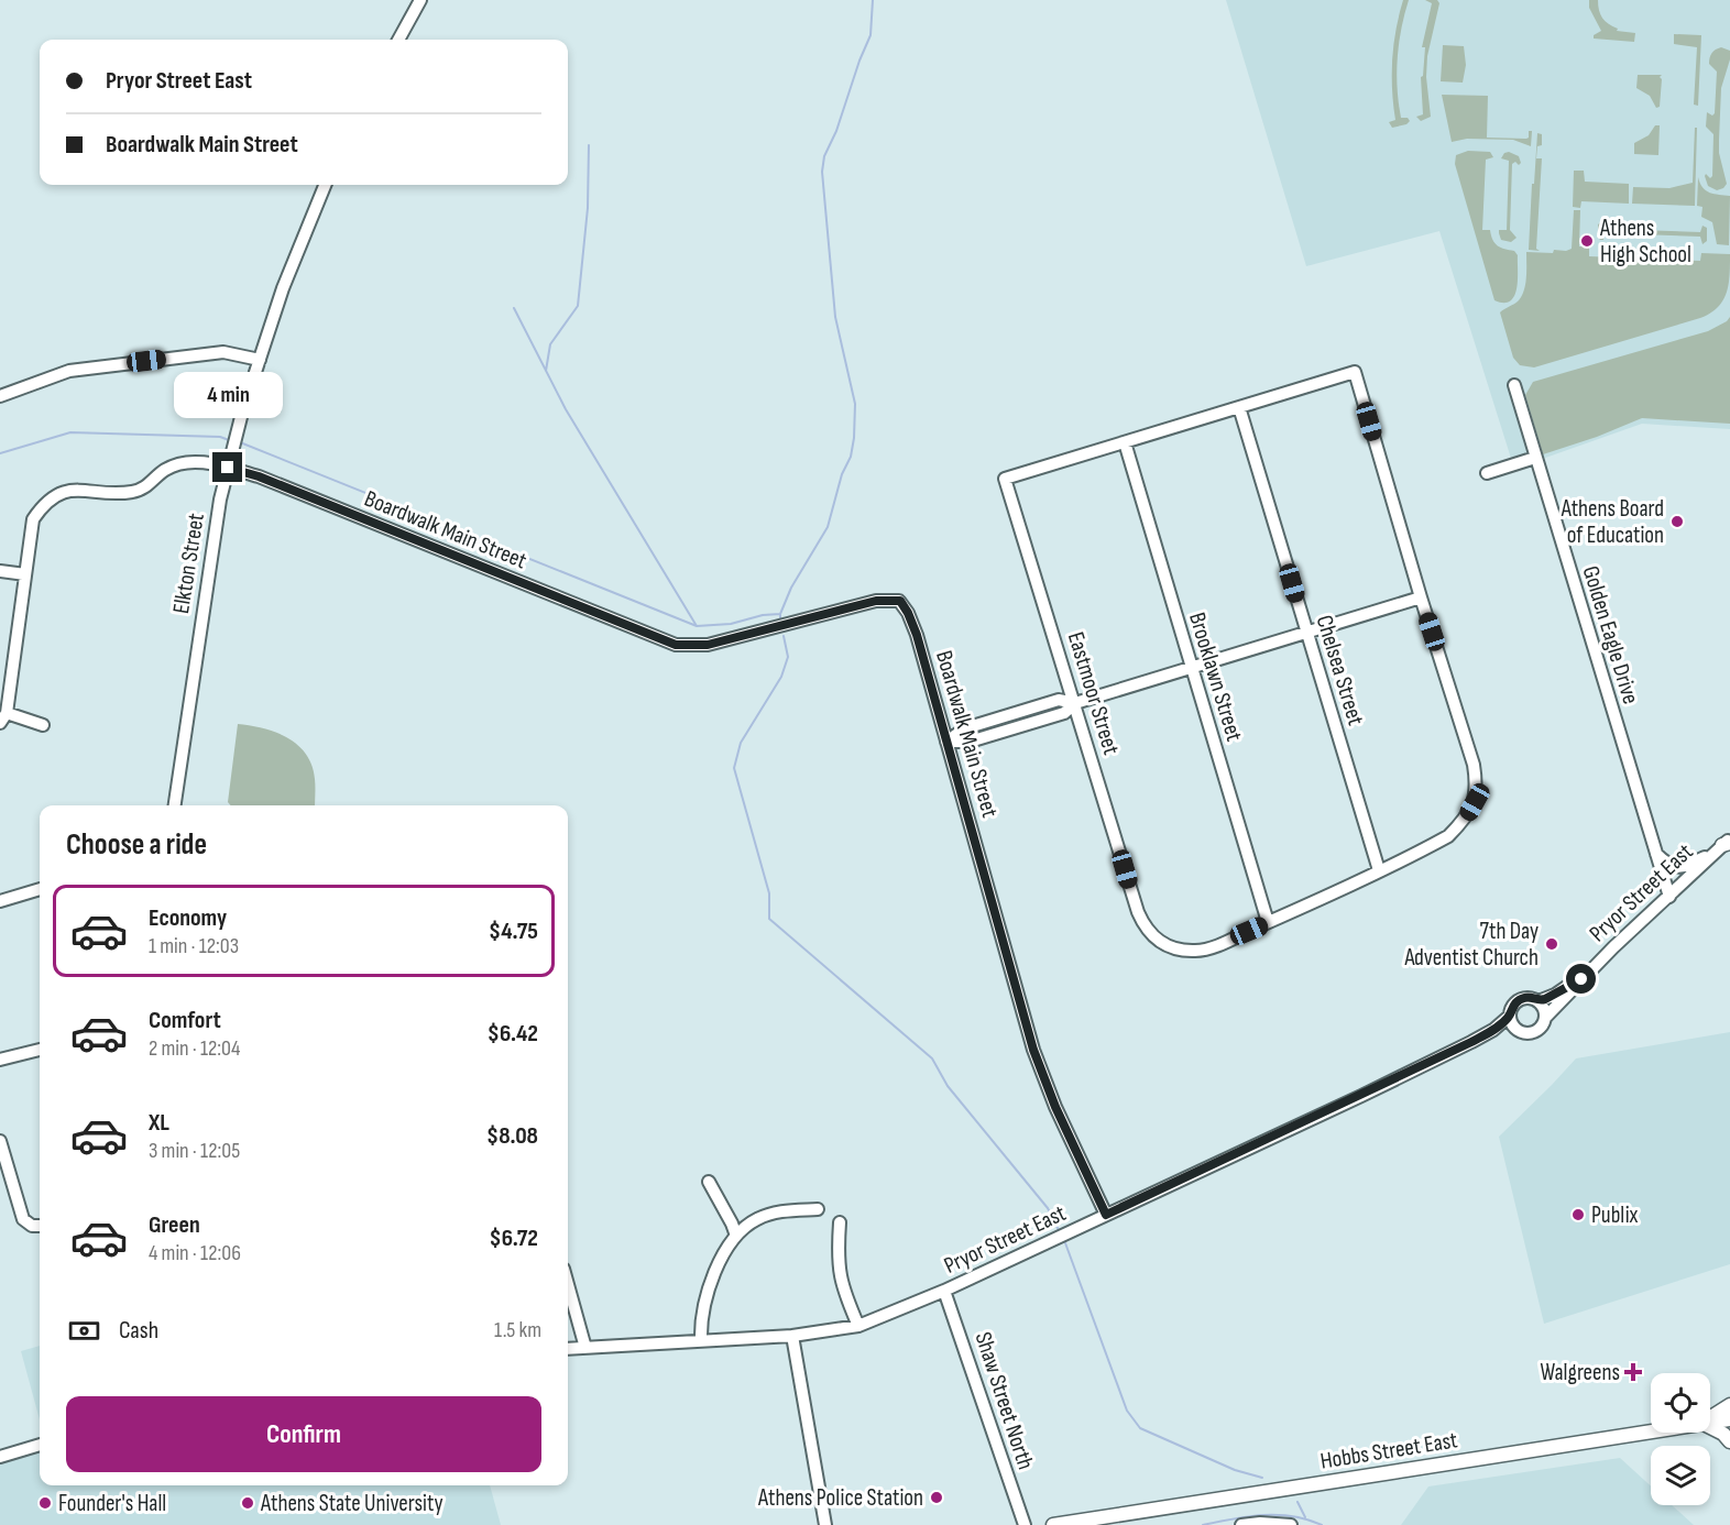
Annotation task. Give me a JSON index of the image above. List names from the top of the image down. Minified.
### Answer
{"streets":{"main road":["Hobbs Street East"],"street":["Boardwalk Main Street","Elkton Street","Golden Eagle Drive","Chelsea Street","Brooklawn Street","Eastmoor Street","Pryor Street East","Shaw Street North"]},"crossings":[["Boardwalk Main Street","Elkton Street"],["Boardwalk Main Street","Pryor Street East"],["Golden Eagle Drive","Pryor Street East"],["Chelsea Street","Eastmoor Street"],["Brooklawn Street","Eastmoor Street"],["Pryor Street East","Shaw Street North"]],"places":{"other":["Athens High School","Athens Board of Education","7th Day Adventist Church","Publix","Athens Police Station","Founder's Hall","Athens State University"],"health":["Walgreens"]},"page":{"banner":["Pryor Street East","Boardwalk Main Street"],"bubble":"4 min","heading":"Choose a ride","list":[{"name":"Economy","note":"1 min · 12:03","value":"$4.75"},{"name":"Comfort","note":"2 min · 12:04","value":"$6.42"},{"name":"XL","note":"3 min · 12:05","value":"$8.08"},{"name":"Green","note":"4 min · 12:06","value":"$6.72"}],"pay":["Cash","1.5 km"],"buttons":"Confirm"}}
